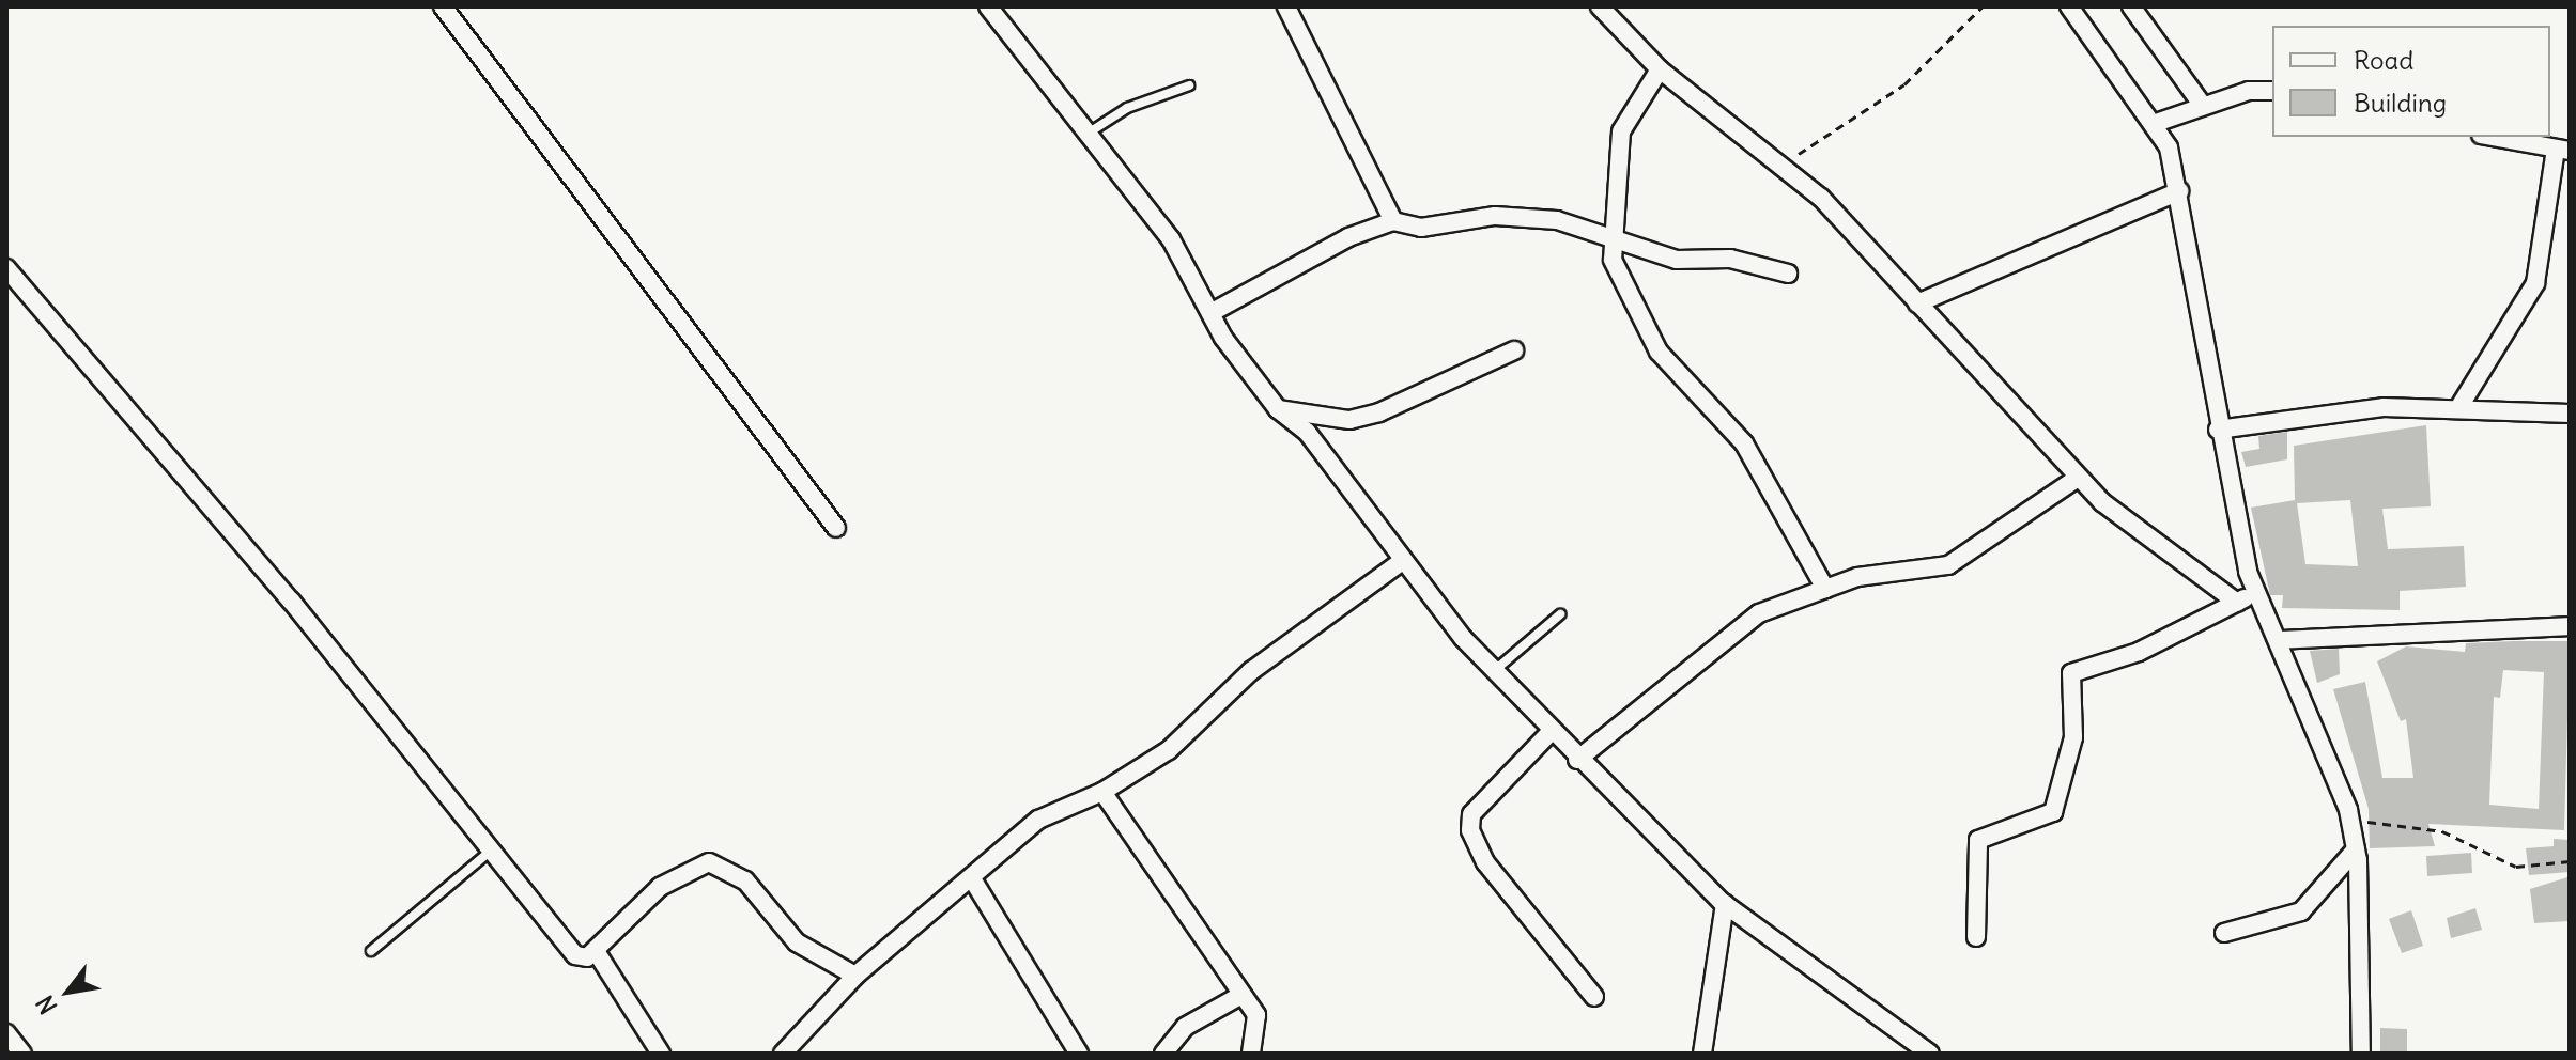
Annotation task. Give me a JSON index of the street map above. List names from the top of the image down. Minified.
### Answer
{"legend":["Road","Building"],"north":"bottom left"}
